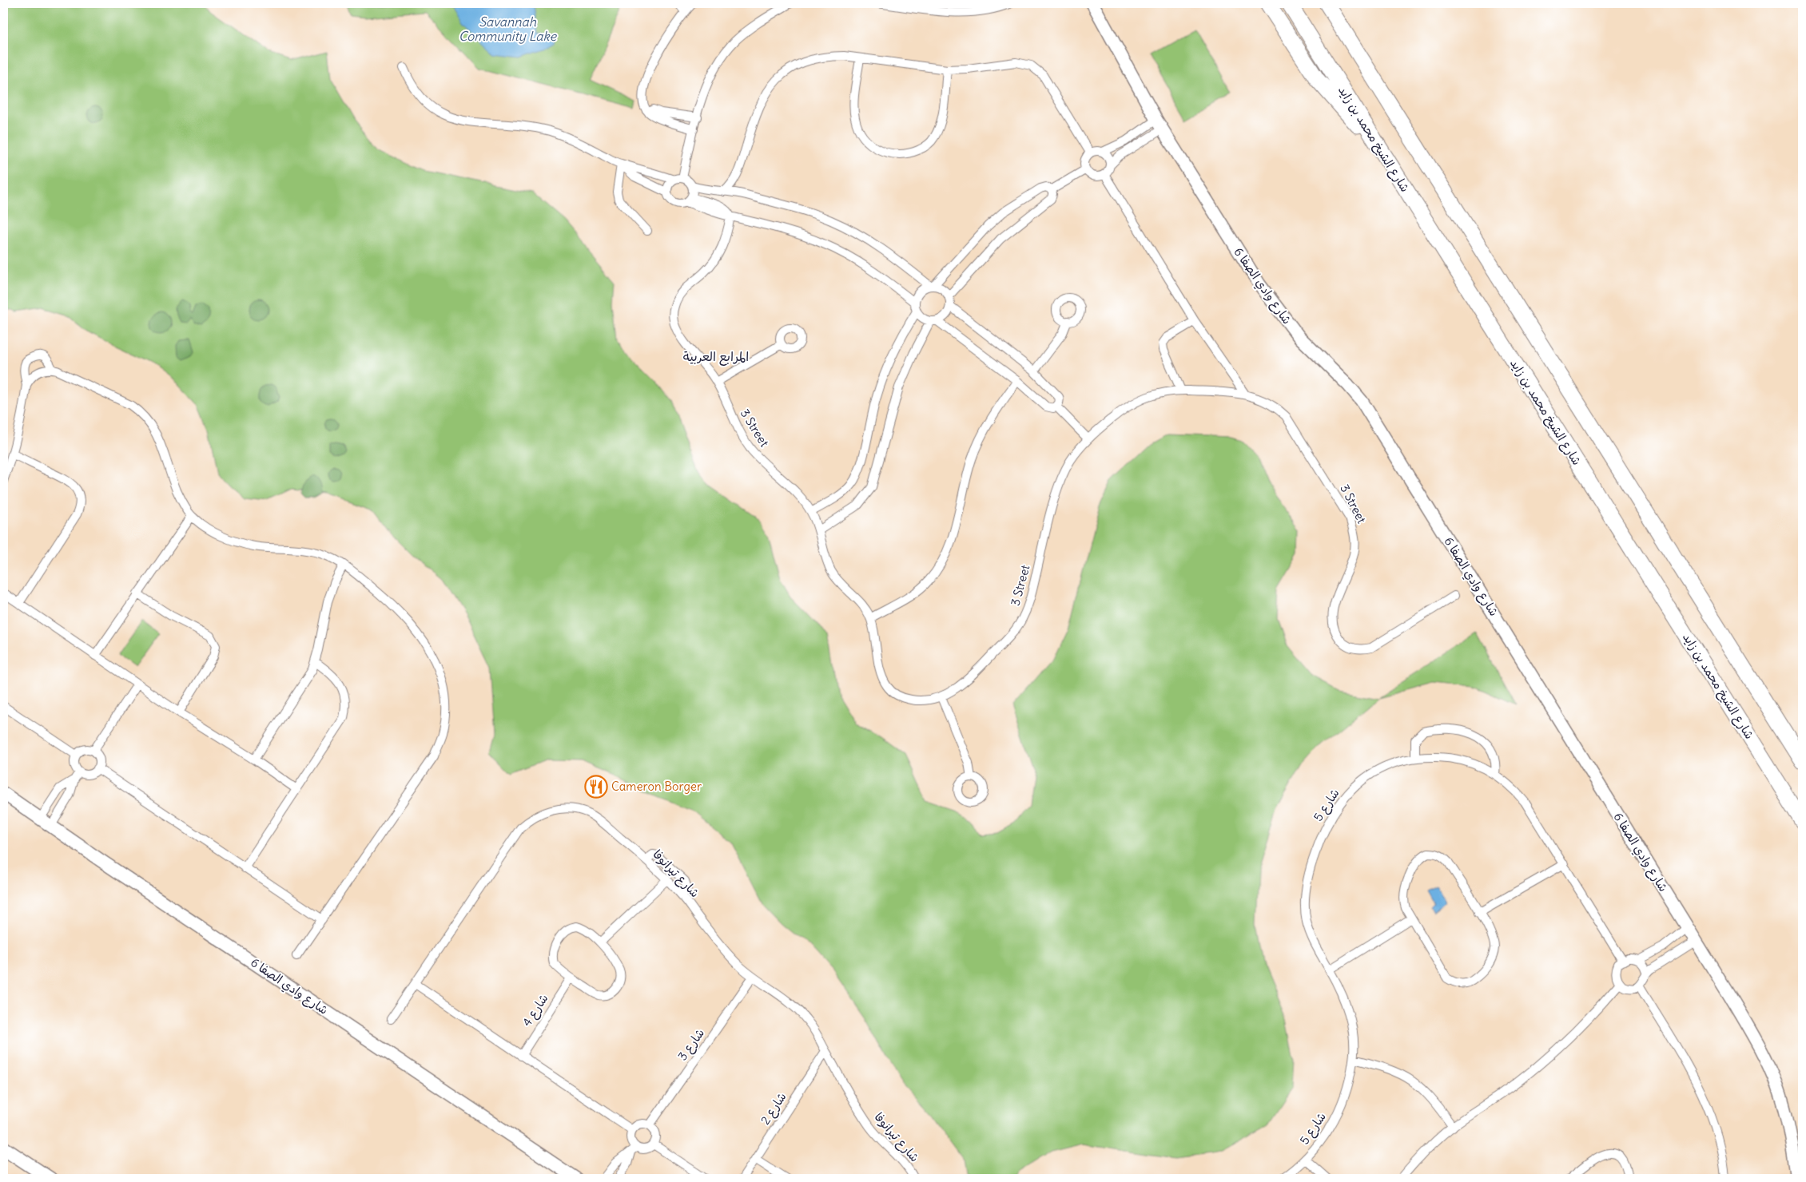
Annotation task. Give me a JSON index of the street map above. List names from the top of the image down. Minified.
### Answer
{"streets":{"highway":["شارع الشيخ محمد بن زايد"],"main road":["شارع وادي الصفا 6"],"street":["3 Street","شارع 5","شارع تيرانوفا","شارع 4","شارع 3","شارع 2"]},"crossings":[["شارع تيرانوفا","شارع 3"],["شارع تيرانوفا","شارع 2"]],"districts":["المرابع العربية"],"water":["Savannah Community Lake"],"places":{"restaurant":["Cameron Borger"]}}
